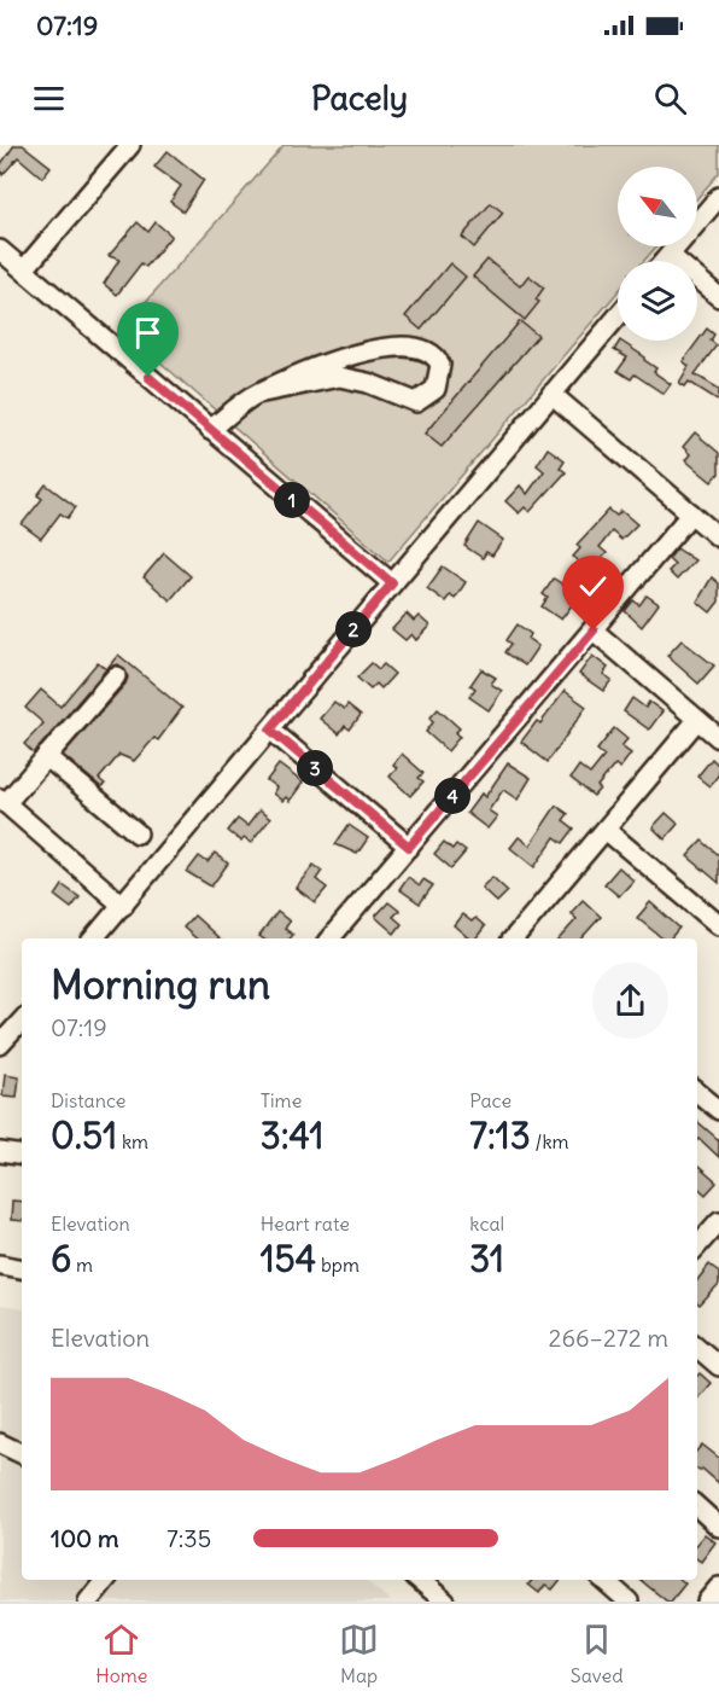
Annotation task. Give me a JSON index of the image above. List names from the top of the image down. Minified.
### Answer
{"north":"top left","page":{"status":"07:19","header":"Pacely","pins":["1","2","3","4"],"heading":["Morning run","07:19"],"stats":[["Distance","0.51 km"],["Time","3:41"],["Pace","7:13 /km"],["Elevation","6 m"],["Heart rate","154 bpm"],["kcal","31"]],"chart":["Elevation","266–272 m"],"list":[{"name":"100 m","note":"7:35"}],"tabs":["Home","Map","Saved"]}}
